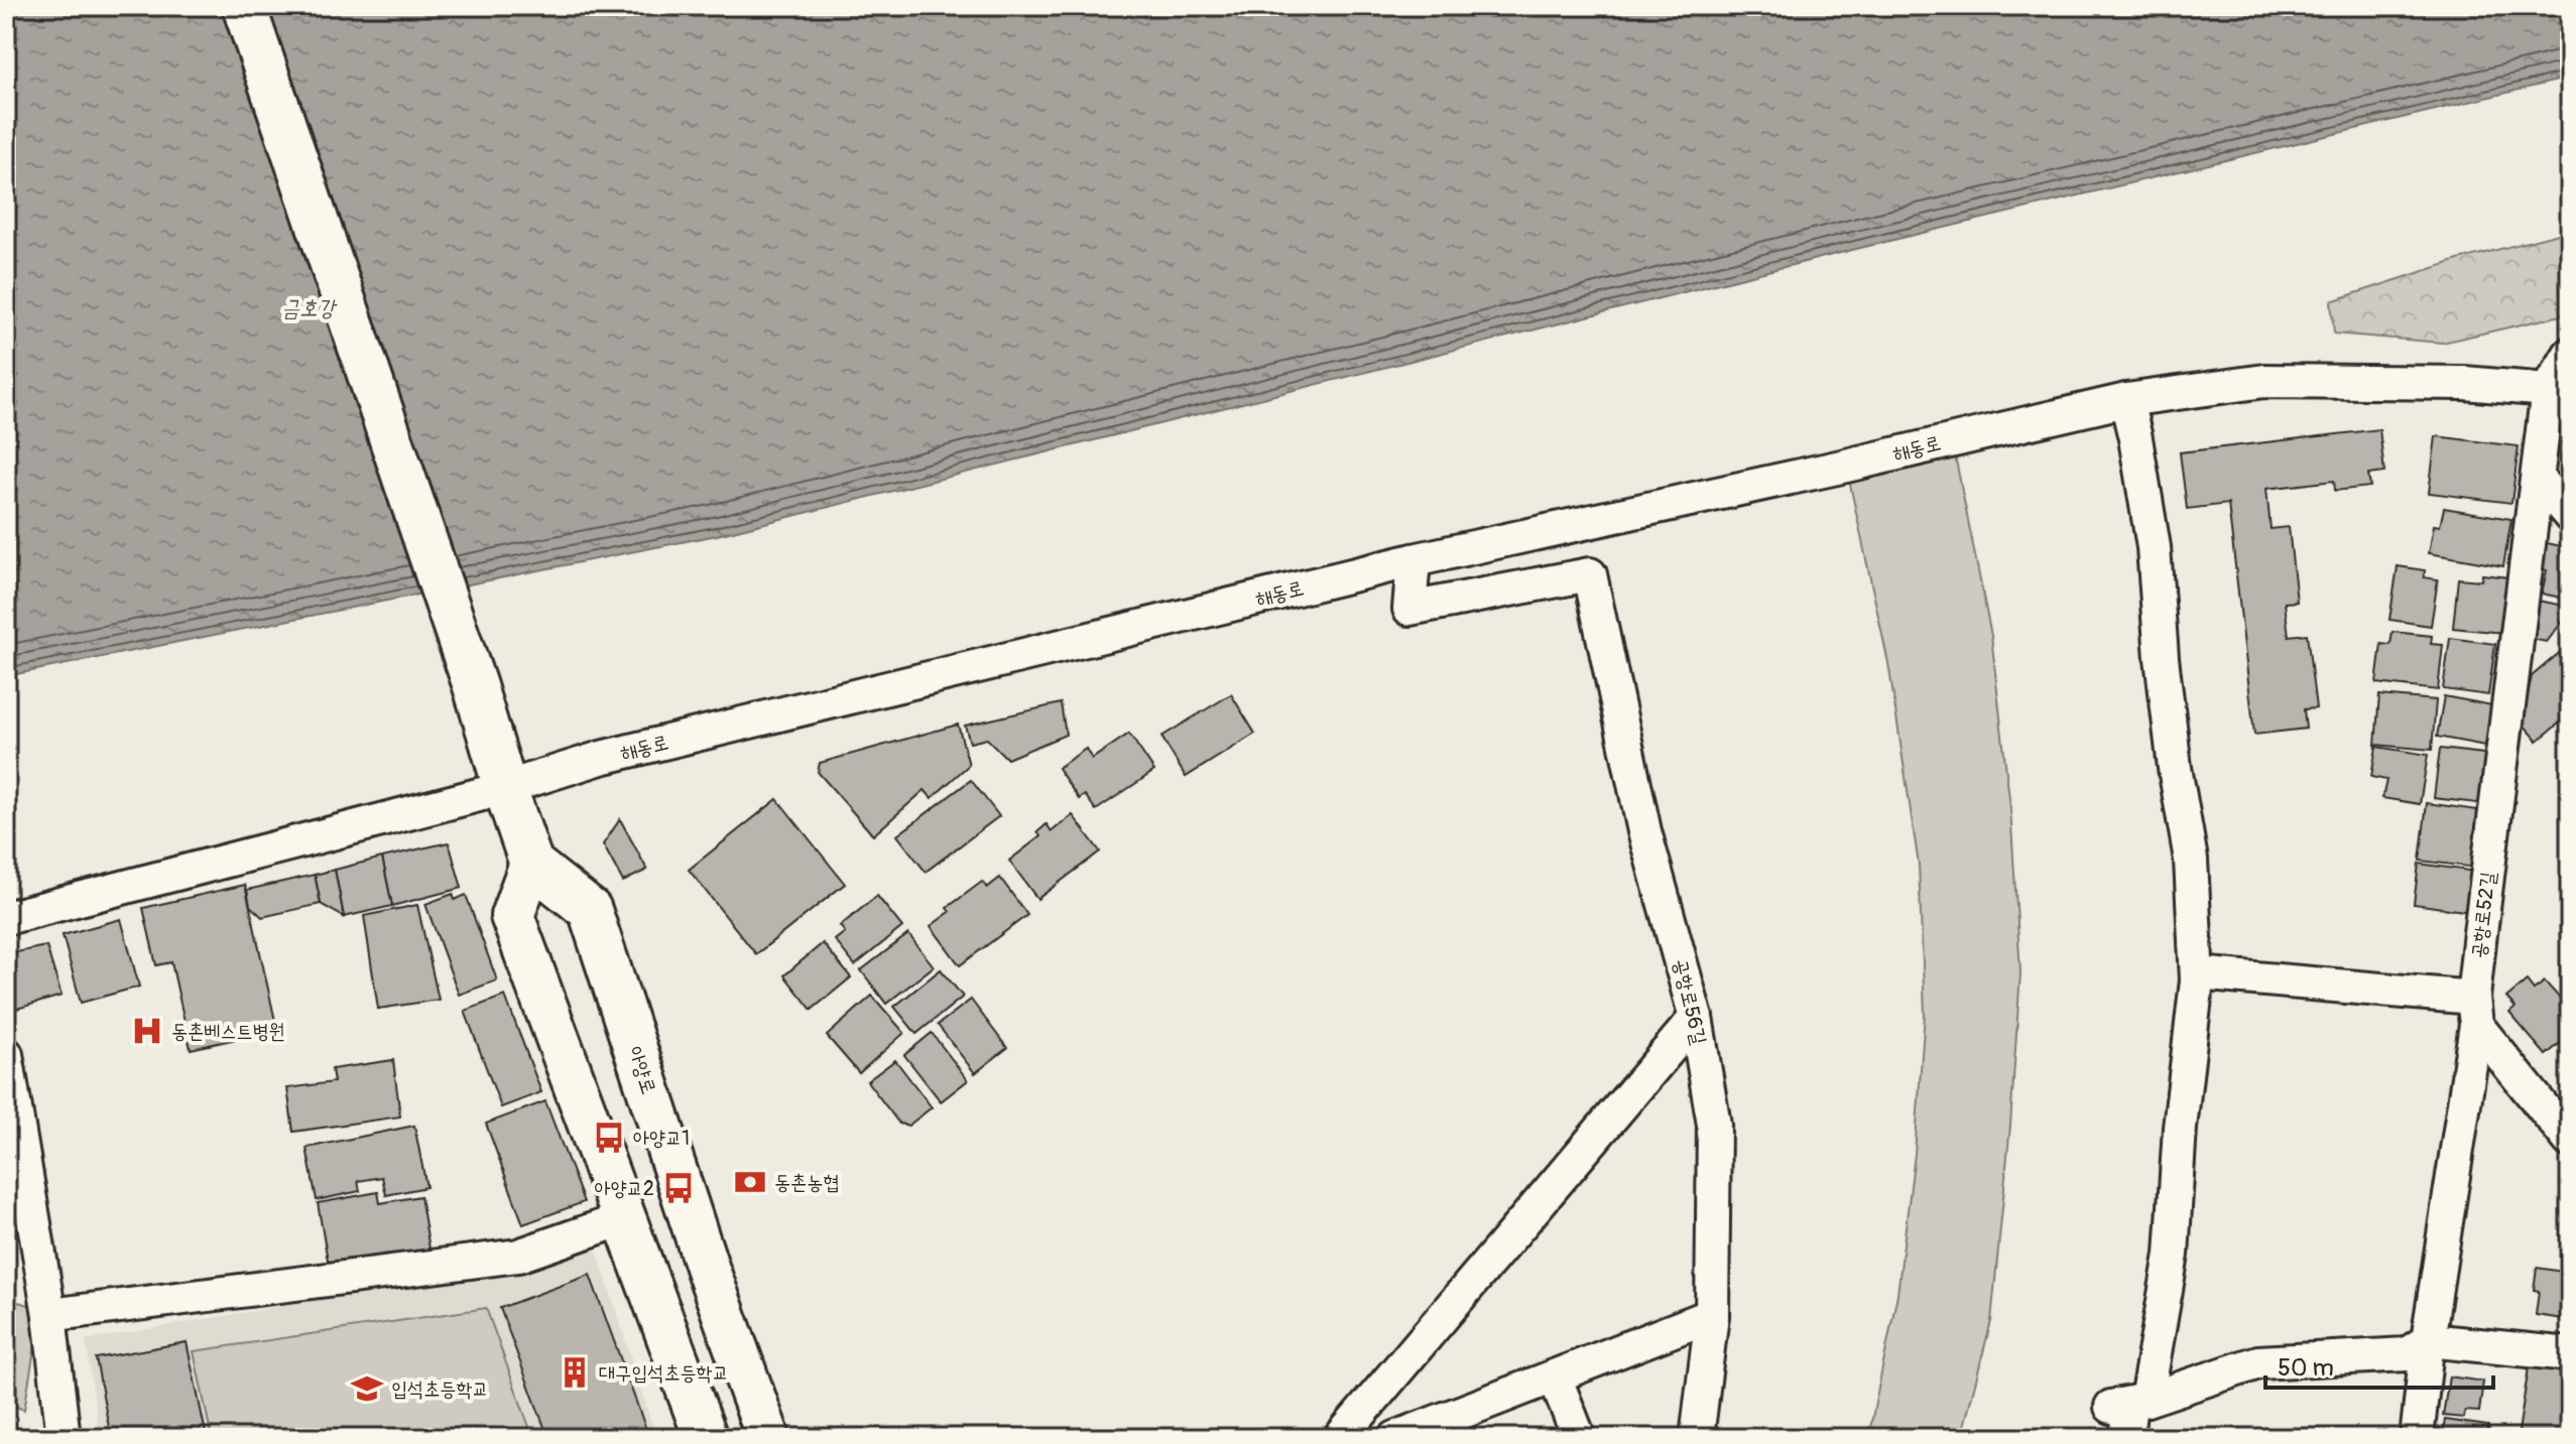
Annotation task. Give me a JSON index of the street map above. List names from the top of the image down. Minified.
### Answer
{"streets":{"main road":["아양로"],"street":["해동로","공항로52길","공항로56길"]},"crossings":[["해동로","공항로52길"],["해동로","공항로56길"]],"water":["금호강"],"places":{"hospital":["동촌베스트병원"],"bus stop":["아양교1","아양교2"],"bank":["동촌농협"],"building":["대구입석초등학교"],"school or university":["입석초등학교"]},"scale_bar":"50 m"}
